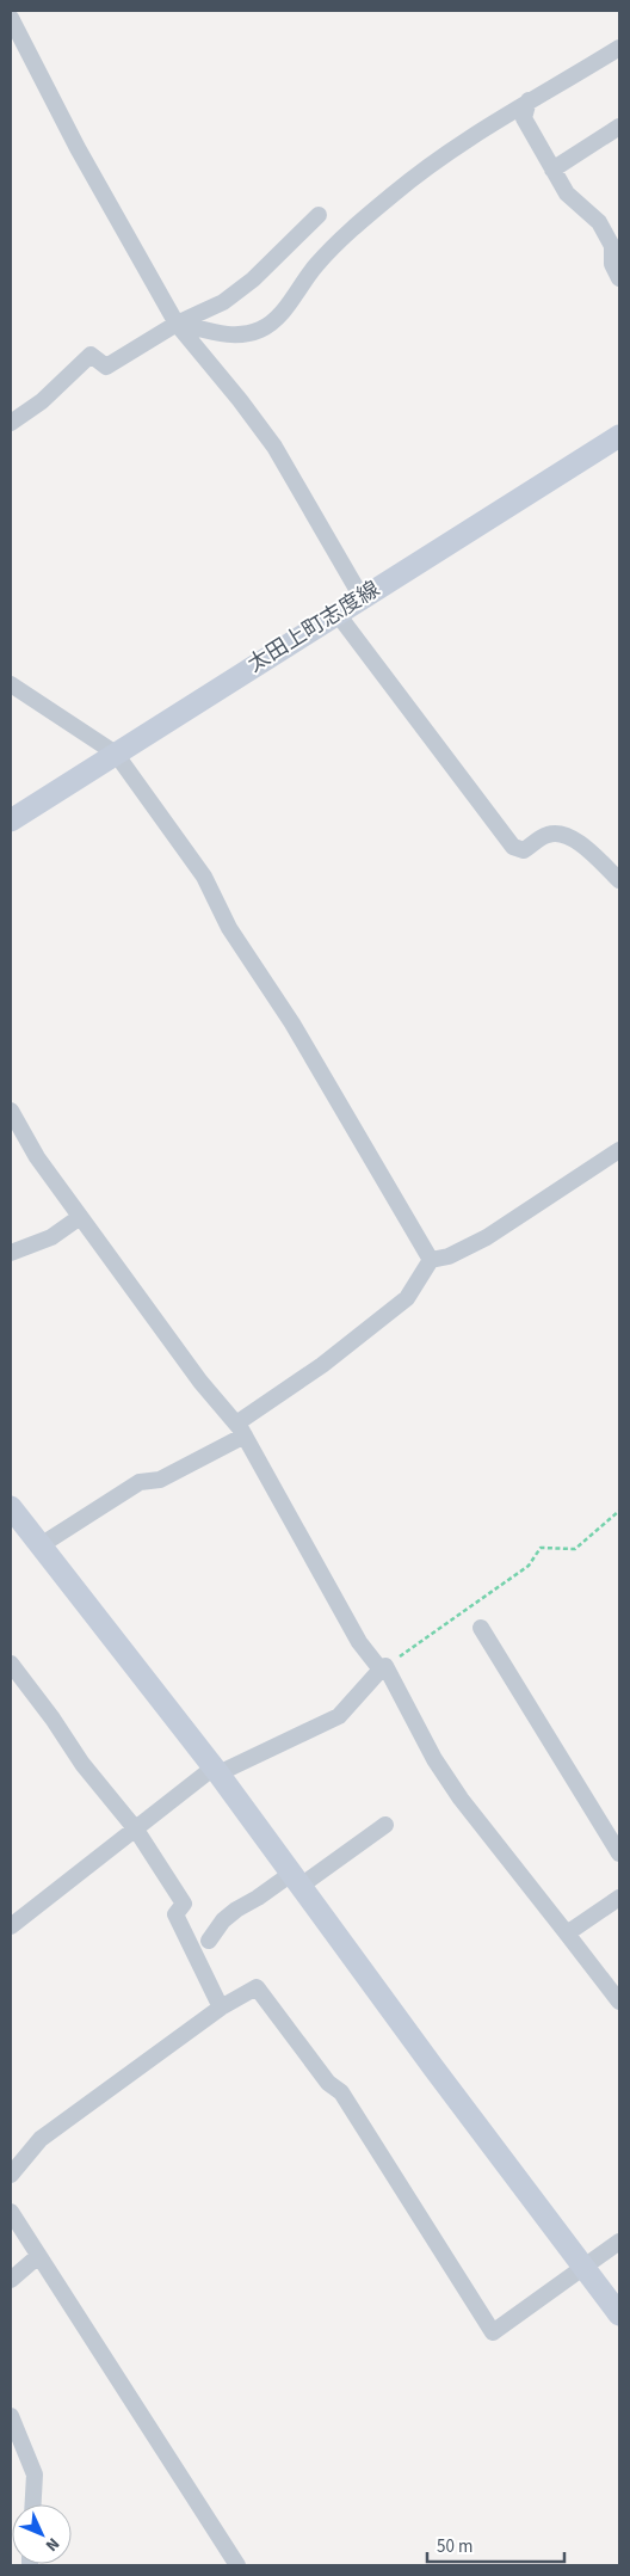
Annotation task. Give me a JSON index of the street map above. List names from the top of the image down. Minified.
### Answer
{"streets":{"street":["太田上町志度線"]},"scale_bar":"50 m","north":"bottom right"}
